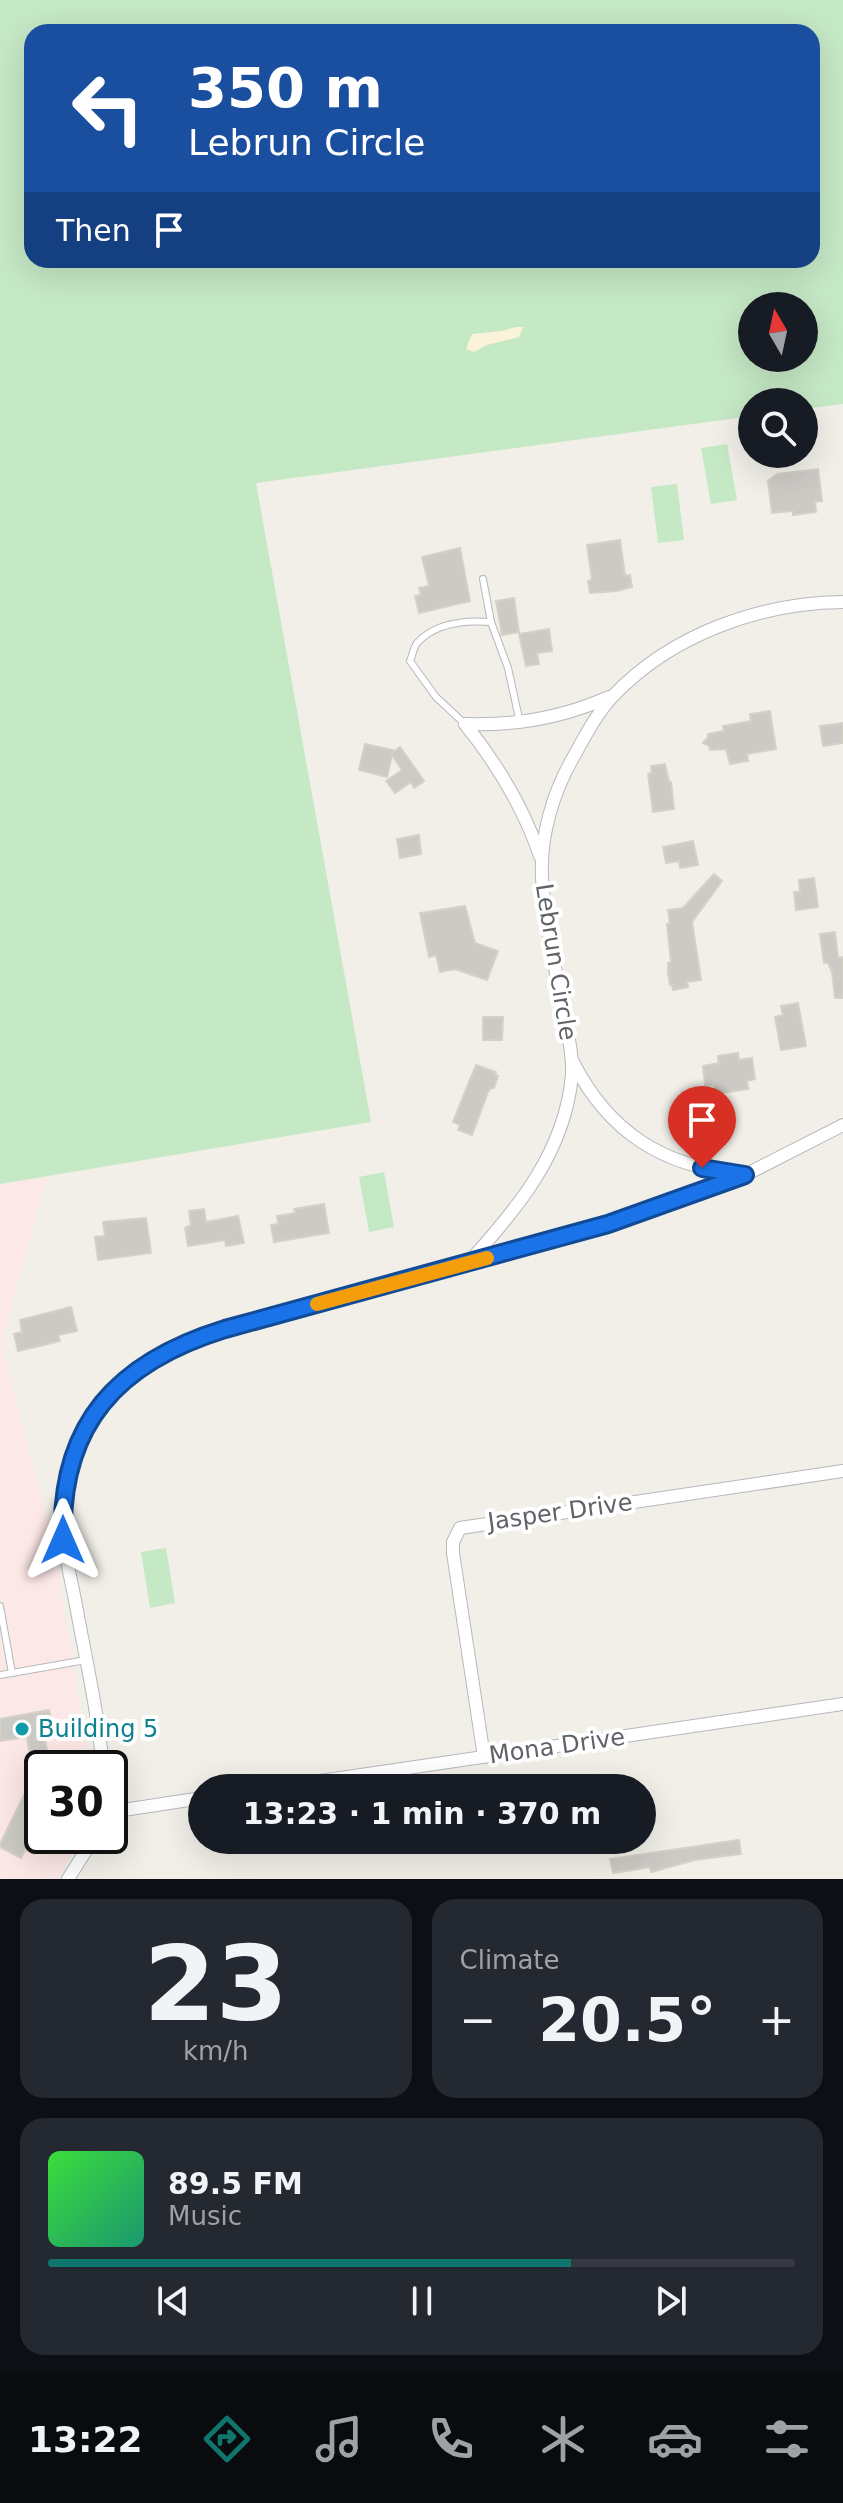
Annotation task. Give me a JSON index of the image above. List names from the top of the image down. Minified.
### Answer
{"streets":{"street":["Lebrun Circle","Jasper Drive","Mona Drive"]},"crossings":[["Jasper Drive","Mona Drive"]],"places":["Building 5"],"north":"top","page":{"turn":["350 m","Lebrun Circle"],"then":"Then","limit":"30","trip":"13:23 · 1 min · 370 m","tile":[["23","km/h"],"Climate"],"heat":["−","20.5°","+"],"song":["89.5 FM","Music"],"tabs":"13:22"}}
